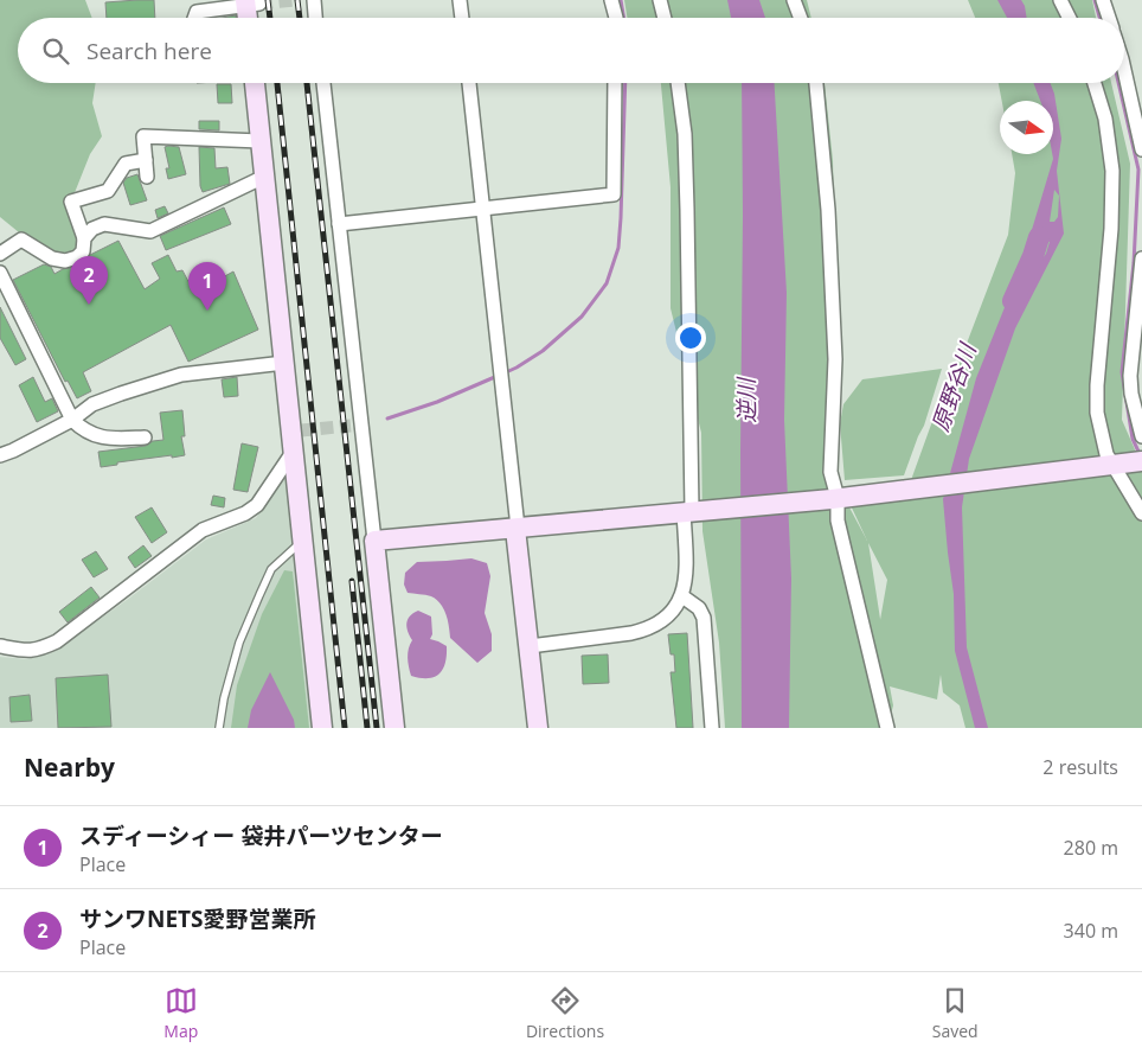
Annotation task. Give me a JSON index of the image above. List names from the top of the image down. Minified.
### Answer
{"water":["原野谷川","逆川"],"north":"right","page":{"search":"Search here","pins":["2","1"],"heading":["Nearby","2 results"],"list":[{"mark":"1","name":"スディーシィー 袋井パーツセンター","note":"Place","value":"280 m"},{"mark":"2","name":"サンワNETS愛野営業所","note":"Place","value":"340 m"}],"nav":["Map","Directions","Saved"]}}
